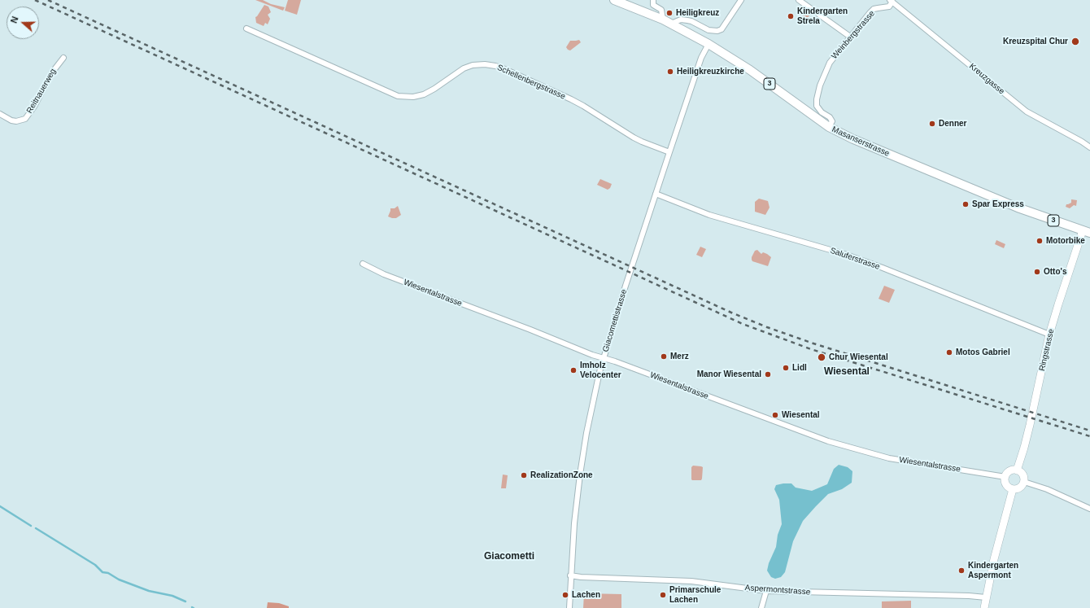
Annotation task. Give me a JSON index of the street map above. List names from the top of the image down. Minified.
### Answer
{"streets":{"main road":["3","Masanserstrasse","Ringstrasse"],"street":["Weinbergstrasse","Kreuzgasse","Schellenbergstrasse","Reitnauerweg","Saluferstrasse","Wiesentalstrasse","Giacomettistrasse","Aspermontstrasse"]},"crossings":[["Weinbergstrasse","Kreuzgasse"],["Weinbergstrasse","Masanserstrasse"],["Schellenbergstrasse","Giacomettistrasse"],["Masanserstrasse","Giacomettistrasse"],["Masanserstrasse","Ringstrasse"],["Saluferstrasse","Giacomettistrasse"],["Saluferstrasse","Ringstrasse"],["Wiesentalstrasse","Giacomettistrasse"],["Wiesentalstrasse","Ringstrasse"],["Giacomettistrasse","Aspermontstrasse"]],"districts":["Wiesental","Giacometti"],"places":["Heiligkreuz","Kindergarten Strela","Kreuzspital Chur","Heiligkreuzkirche","Denner","Spar Express","Motorbike","Otto's","Motos Gabriel","Merz","Chur Wiesental","Lidl","Imholz Velocenter","Manor Wiesental","Wiesental","RealizationZone","Kindergarten Aspermont","Lachen","Primarschule Lachen"],"north":"left"}
